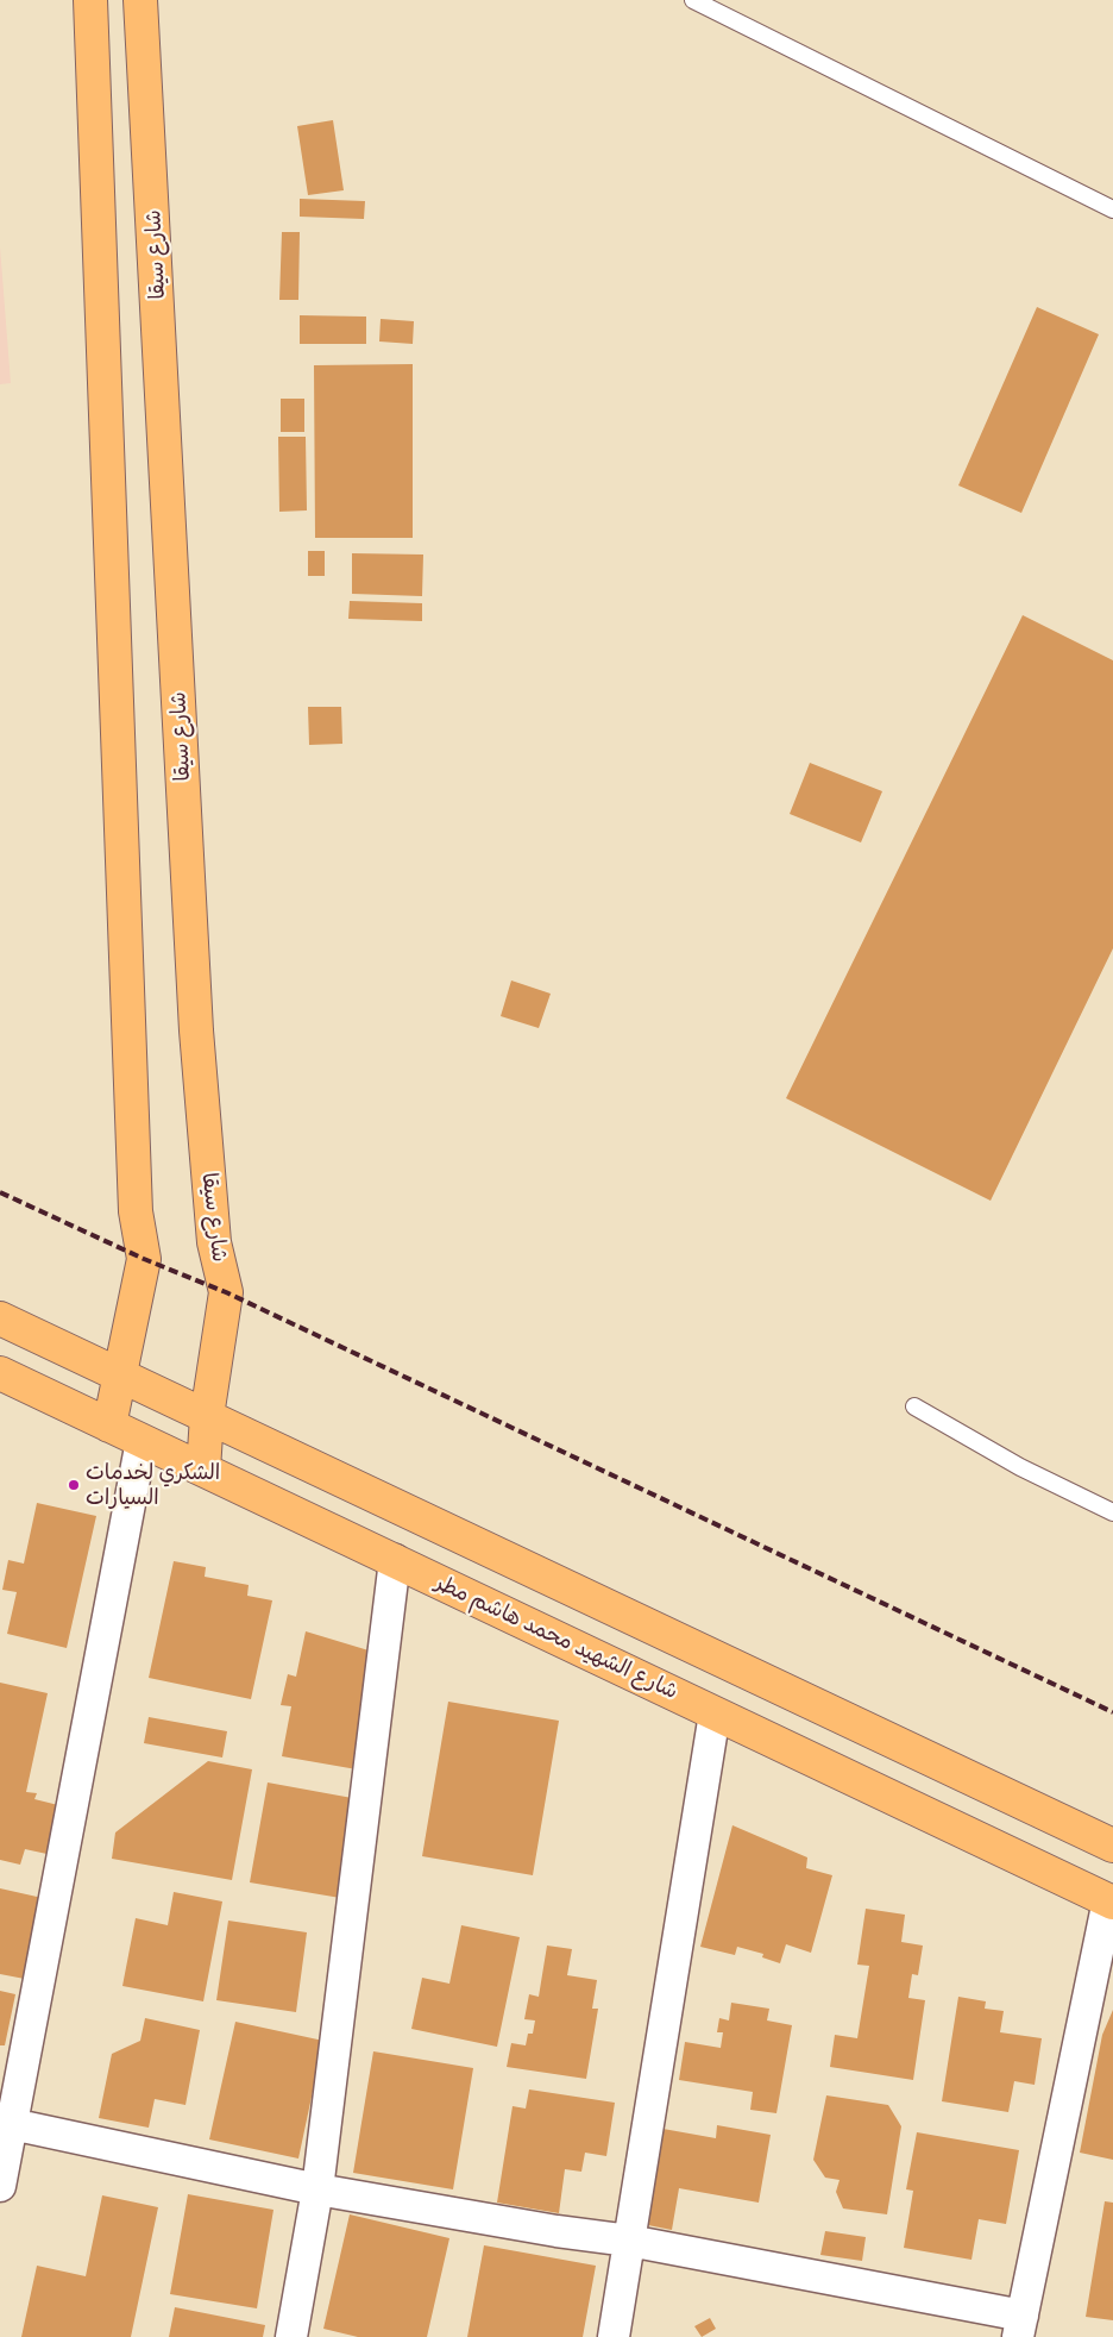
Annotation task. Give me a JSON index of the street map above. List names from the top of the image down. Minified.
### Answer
{"streets":{"main road":["شارع سيقا","شارع الشهيد محمد هاشم مطر"]},"crossings":[["شارع سيقا","شارع الشهيد محمد هاشم مطر"]],"places":["الشكري لخدمات السيارات"]}
